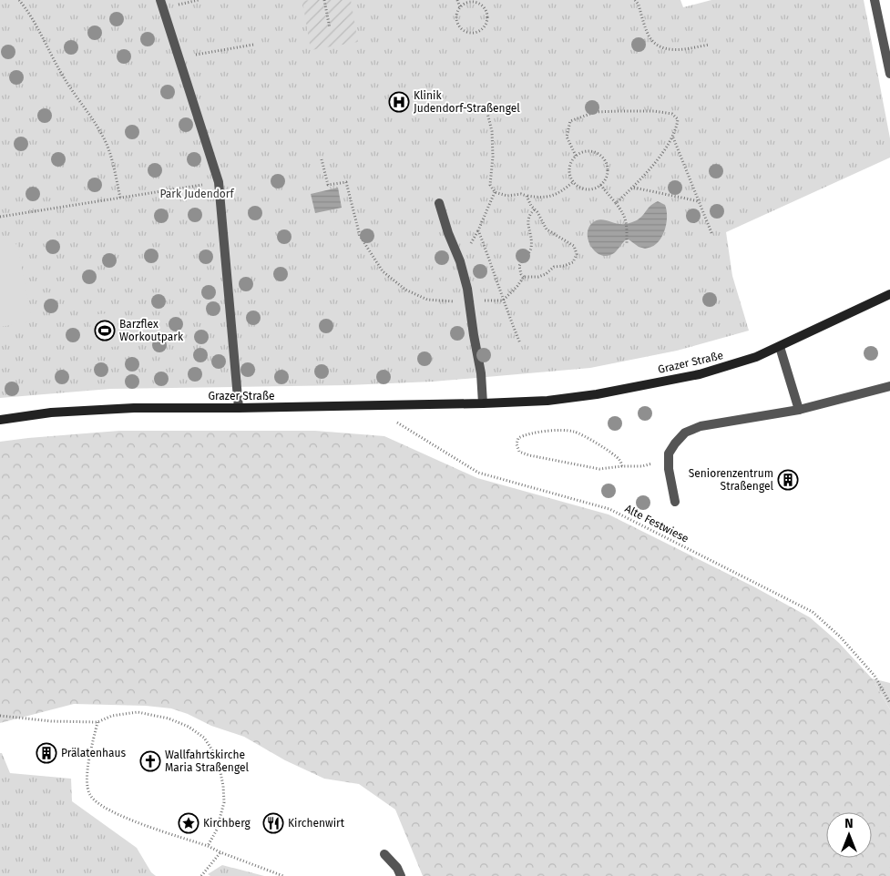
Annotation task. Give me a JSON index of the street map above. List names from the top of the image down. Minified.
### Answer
{"streets":{"main road":["Grazer Straße"],"path":["Alte Festwiese"]},"crossings":[["Grazer Straße","Alte Festwiese"]],"parks":["Park Judendorf"],"places":{"hospital":["Klinik Judendorf-Straßengel"],"sports":["Barzflex Workoutpark"],"building":["Seniorenzentrum Straßengel","Prälatenhaus"],"church":["Wallfahrtskirche Maria Straßengel"],"place":["Kirchberg"],"restaurant":["Kirchenwirt"]},"north":"top"}
